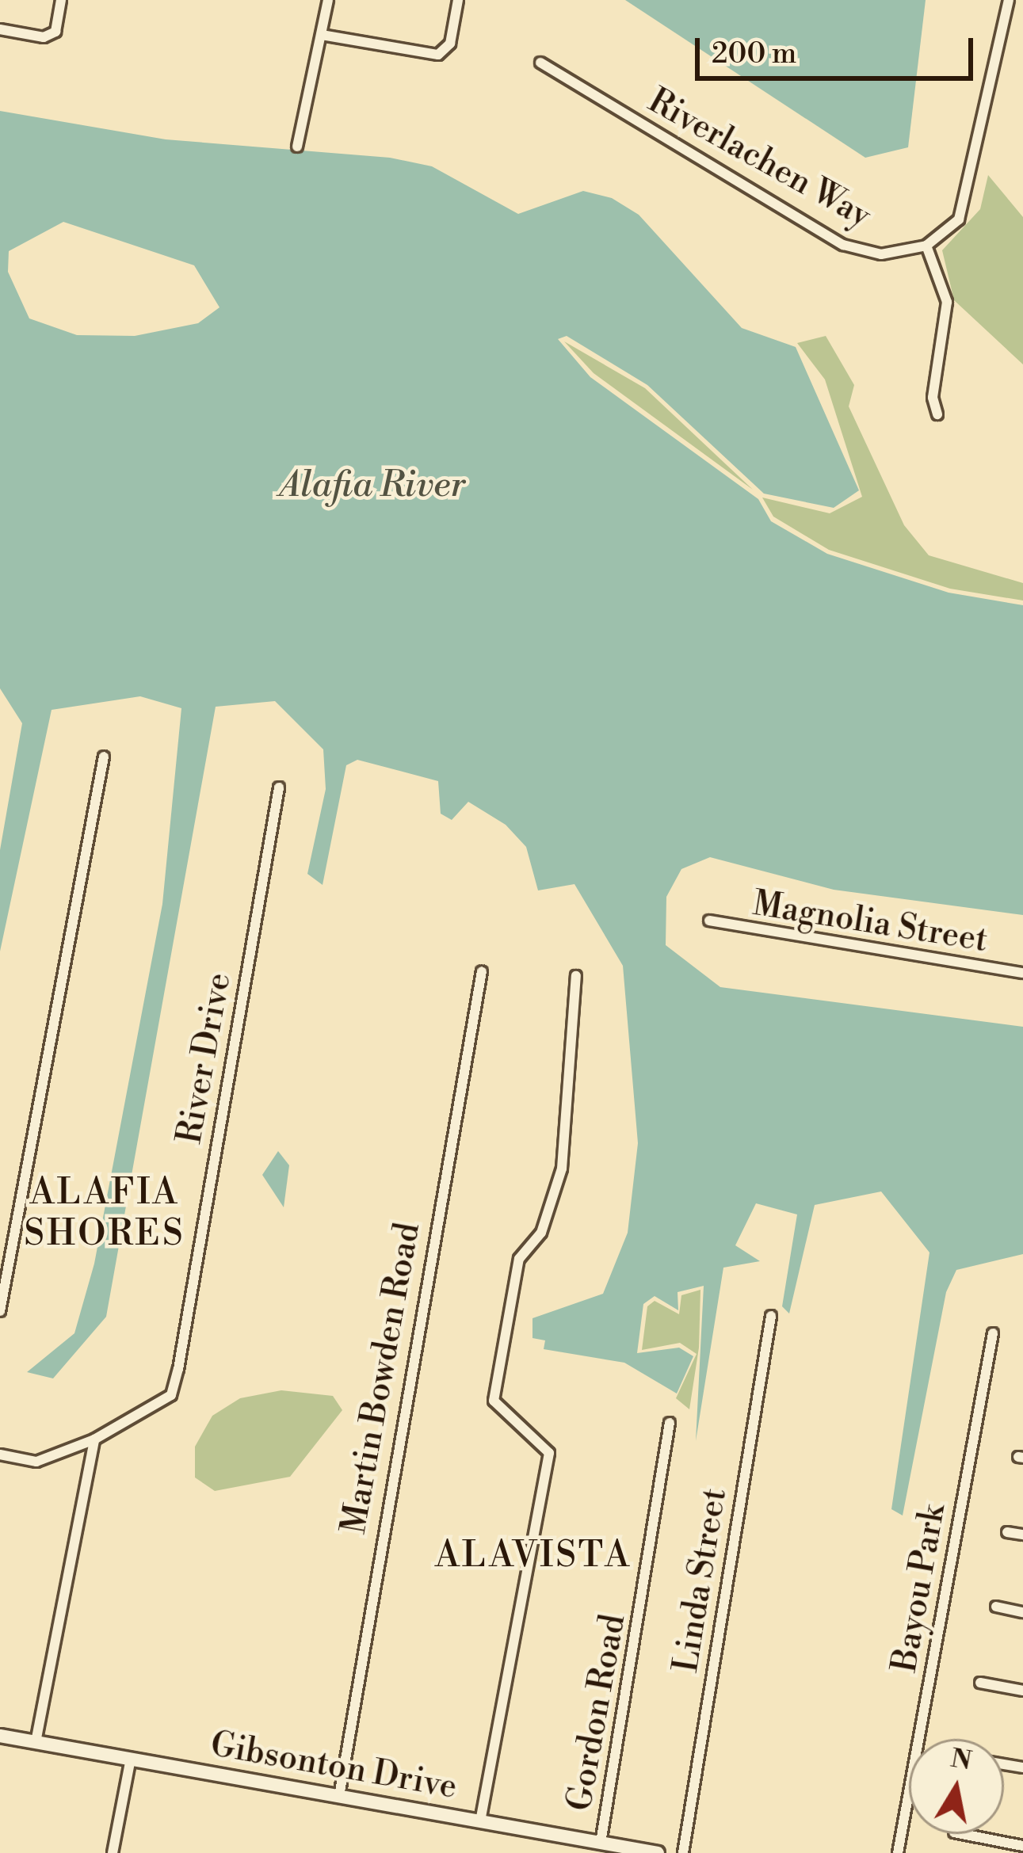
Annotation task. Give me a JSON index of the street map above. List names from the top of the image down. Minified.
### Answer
{"streets":{"main road":["Gibsonton Drive"],"street":["Riverlachen Way","Magnolia Street","River Drive","Martin Bowden Road","Linda Street","Bayou Park","Gordon Road"]},"crossings":[["Martin Bowden Road","Gibsonton Drive"],["Gordon Road","Gibsonton Drive"]],"districts":["ALAFIA SHORES","ALAVISTA"],"water":["Alafia River"],"scale_bar":"200 m","north":"top"}
